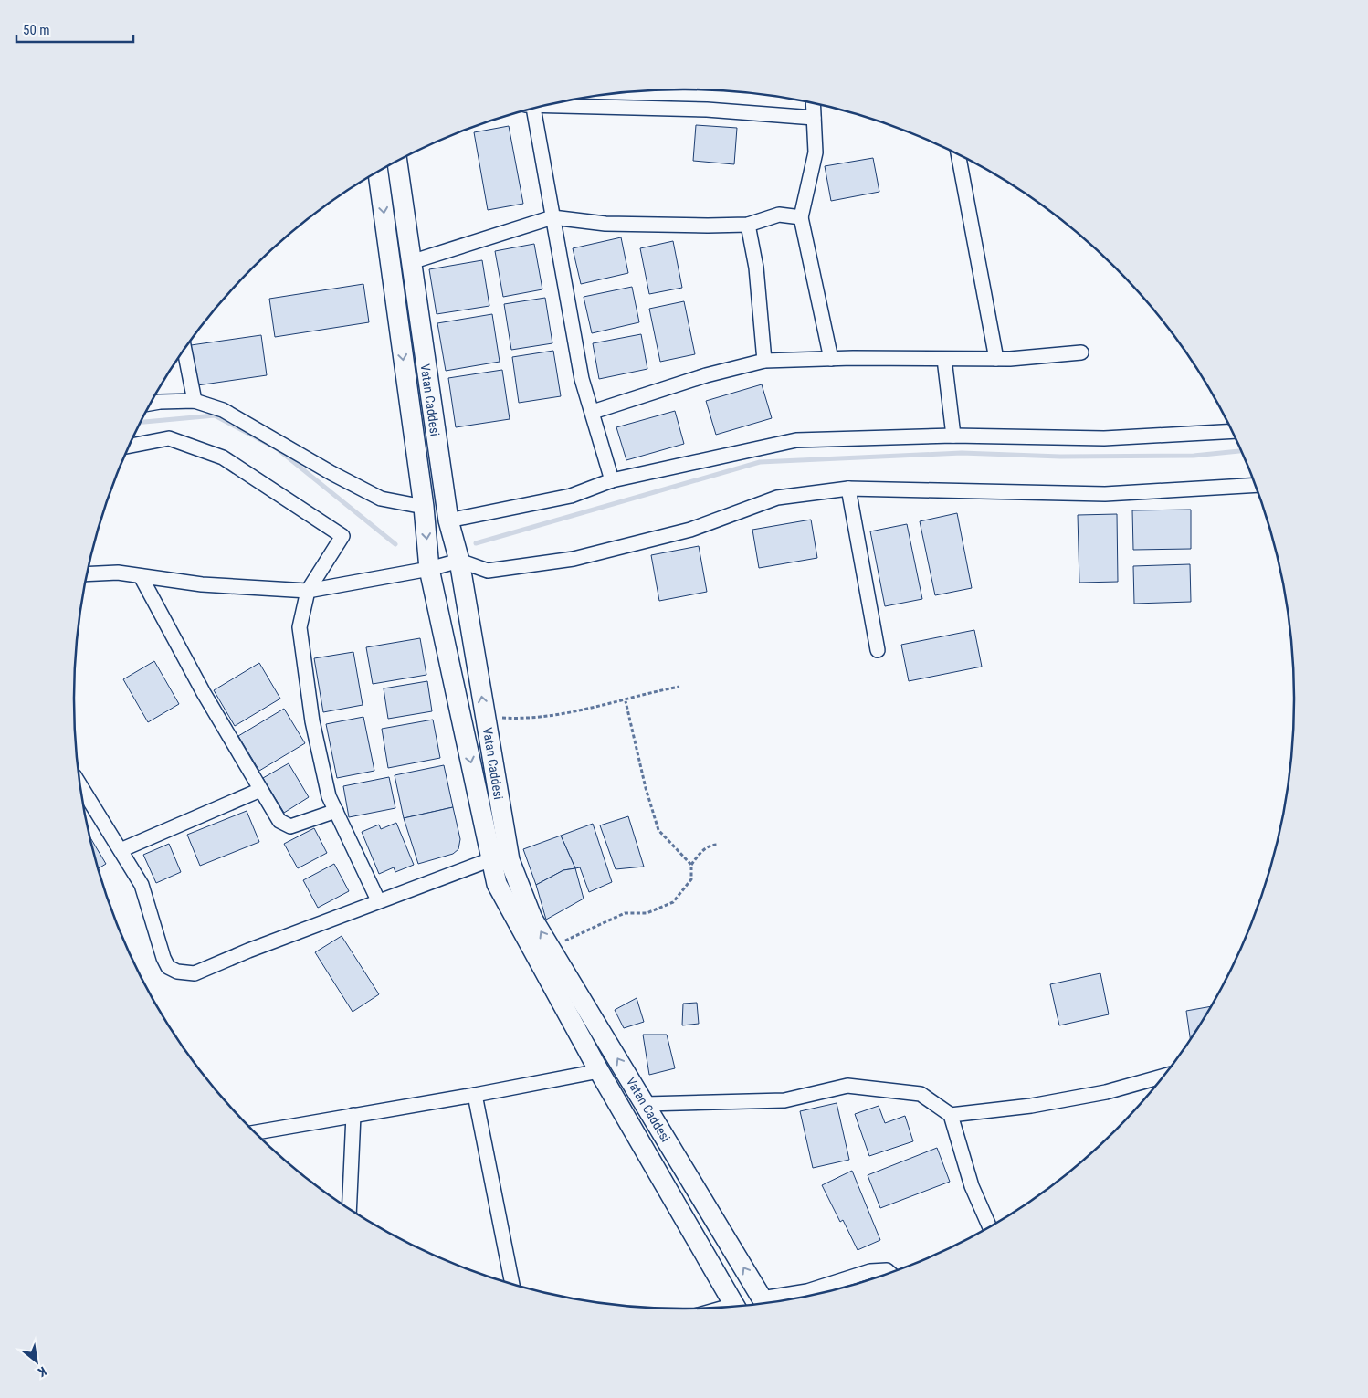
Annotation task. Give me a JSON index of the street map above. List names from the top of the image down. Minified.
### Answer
{"streets":{"main road":["Vatan Caddesi"]},"scale_bar":"50 m","north":"bottom right"}
